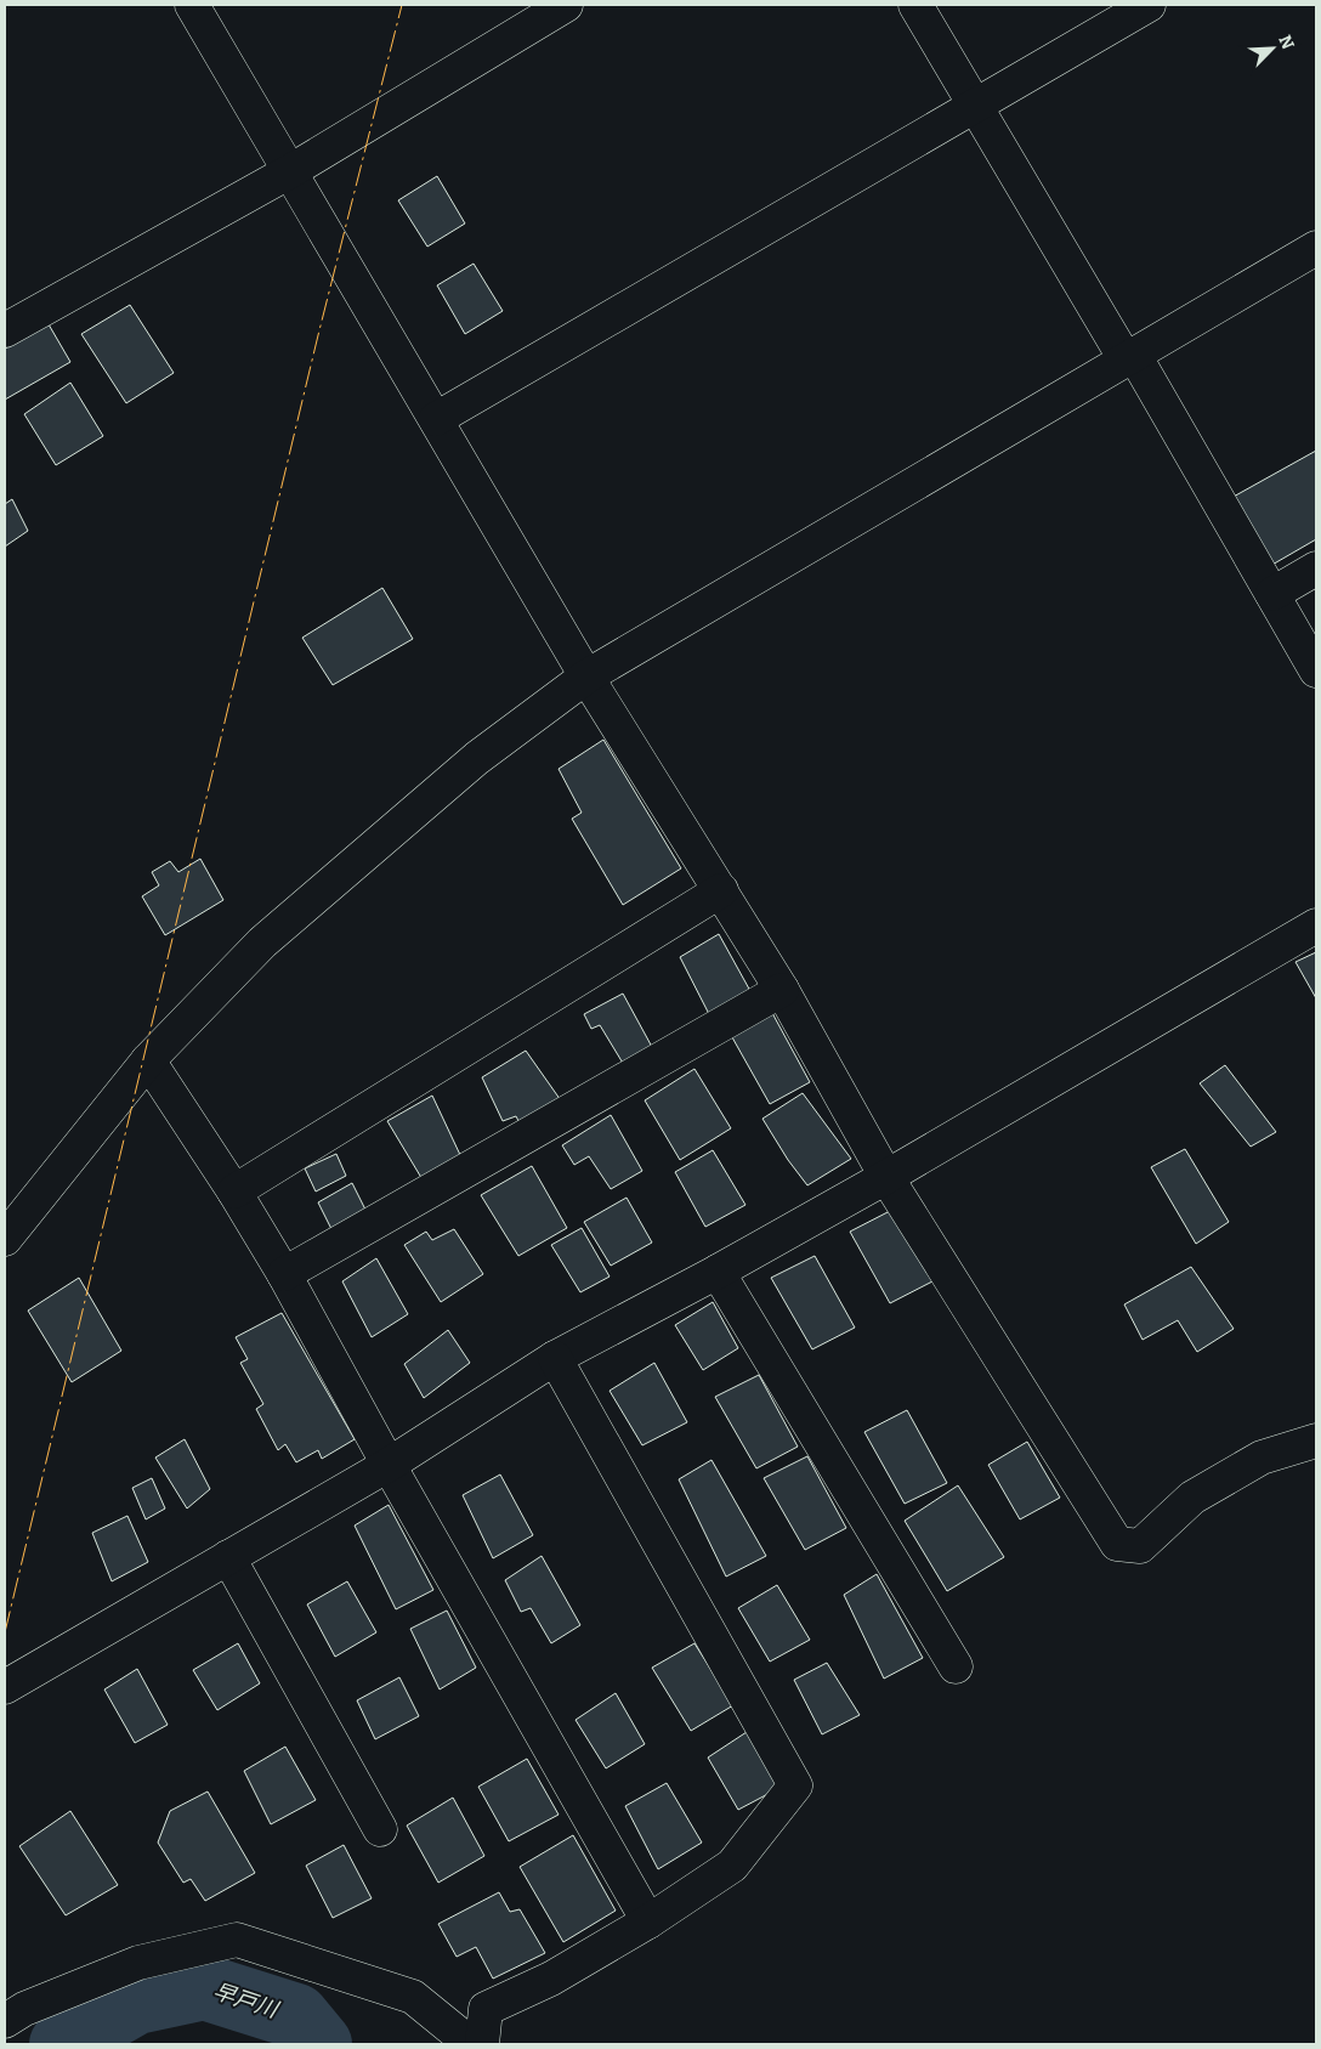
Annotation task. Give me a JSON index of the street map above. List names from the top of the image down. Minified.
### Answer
{"water":["早戸川"],"north":"top right"}
